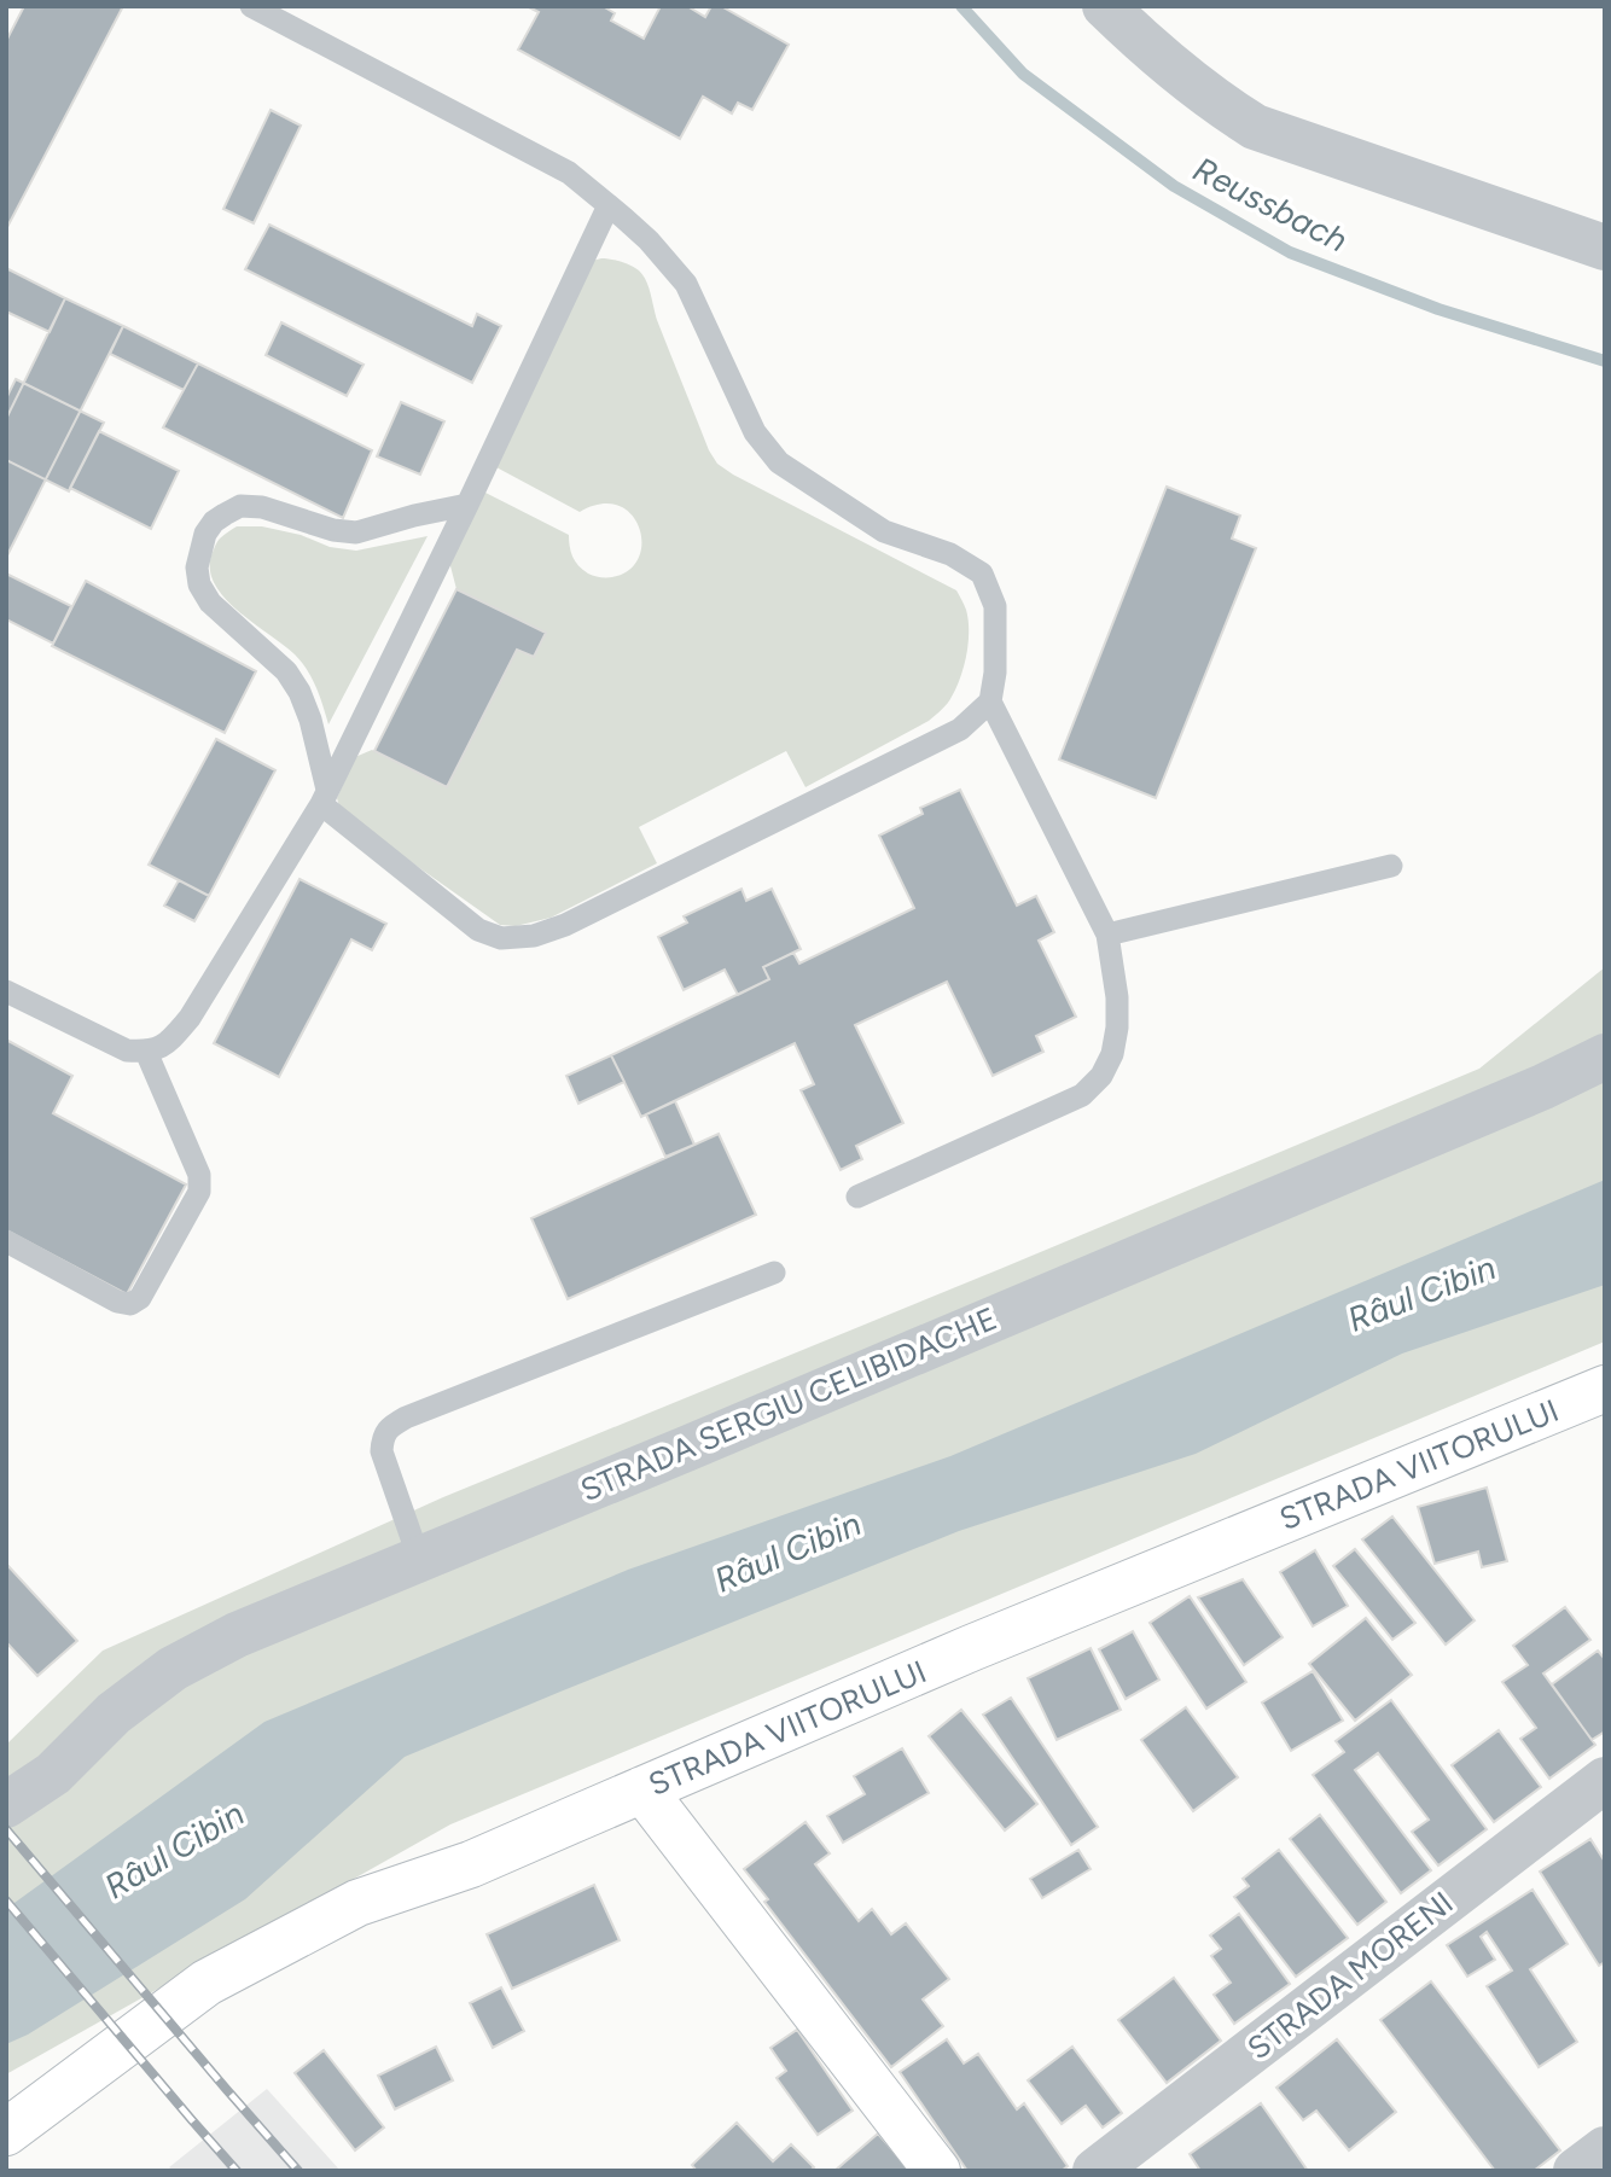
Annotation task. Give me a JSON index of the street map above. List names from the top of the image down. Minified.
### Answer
{"streets":{"street":["STRADA SERGIU CELIBIDACHE","STRADA VIITORULUI","STRADA MORENI"]},"water":["Reussbach","Râul Cibin"]}
